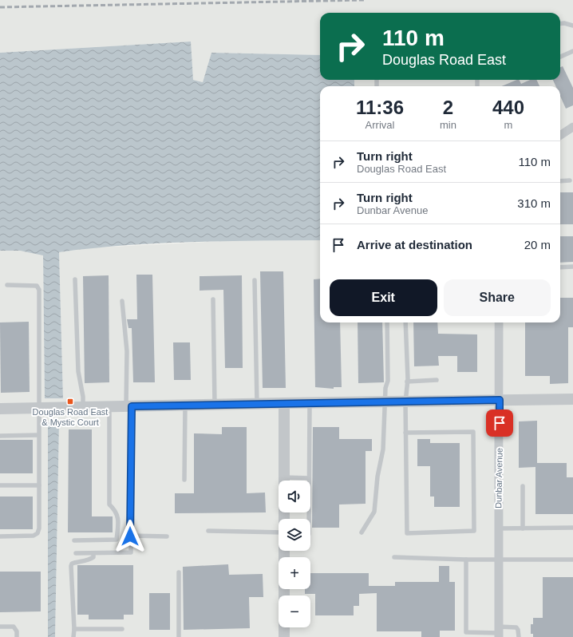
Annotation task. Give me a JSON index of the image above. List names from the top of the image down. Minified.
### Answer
{"streets":{"street":["Dunbar Avenue"]},"places":{"transit":["Douglas Road East & Mystic Court"]},"page":{"turn":["110 m","Douglas Road East"],"eta":["11:36","Arrival","2","min","440","m"],"list":[{"name":"Turn right","note":"Douglas Road East","value":"110 m"},{"name":"Turn right","note":"Dunbar Avenue","value":"310 m"},{"name":"Arrive at destination","value":"20 m"}],"buttons":["Exit","Share"],"map_buttons":["+","−"]}}
